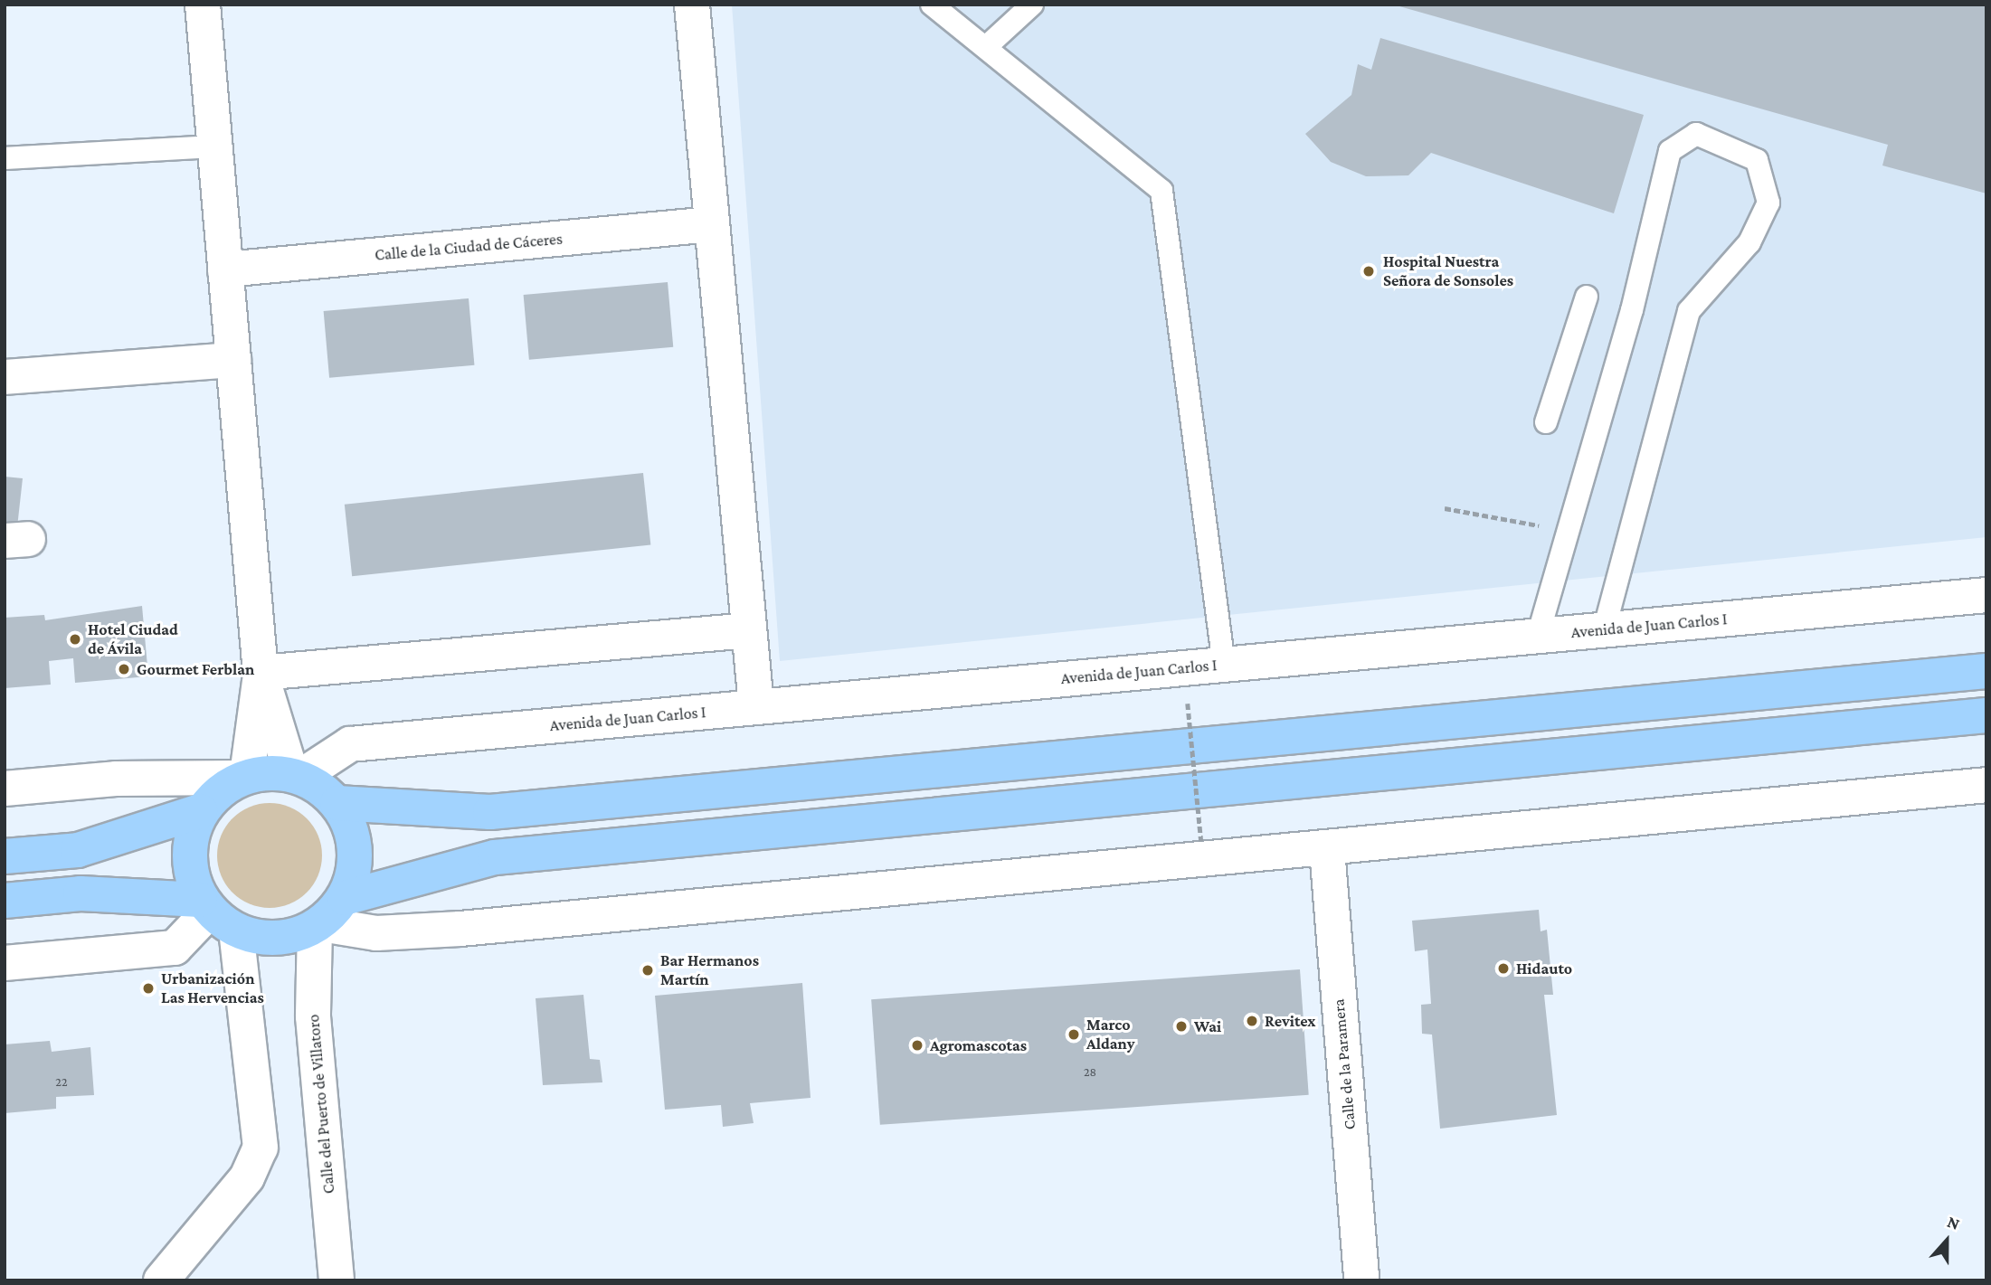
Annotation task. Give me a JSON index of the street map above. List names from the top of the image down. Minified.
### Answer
{"streets":{"street":["Calle de la Ciudad de Cáceres","Avenida de Juan Carlos I","Calle de la Paramera","Calle del Puerto de Villatoro"]},"crossings":[["Avenida de Juan Carlos I","Calle del Puerto de Villatoro"]],"places":["Hospital Nuestra Señora de Sonsoles","Hotel Ciudad de Ávila","Gourmet Ferblan","Hidauto","Bar Hermanos Martín","Urbanización Las Hervencias","Revitex","Wai","Marco Aldany","Agromascotas"],"house_numbers":["28","22"],"north":"top"}
